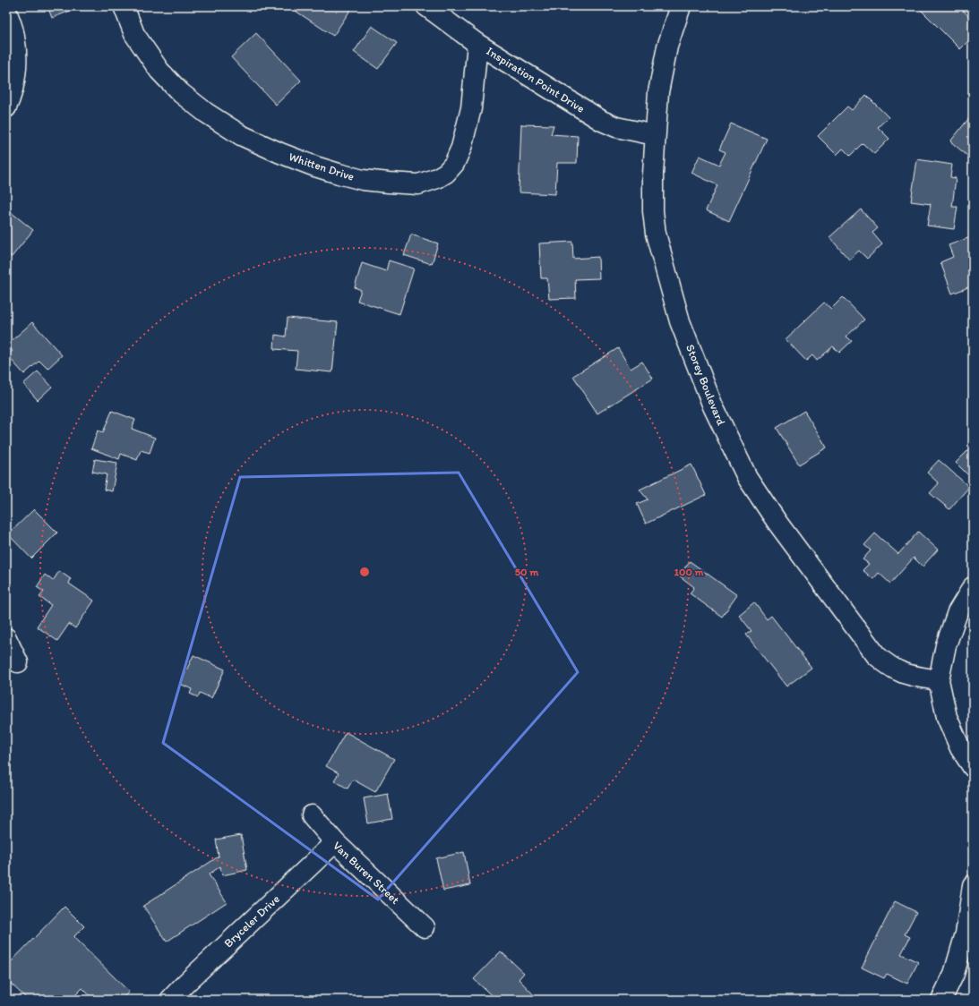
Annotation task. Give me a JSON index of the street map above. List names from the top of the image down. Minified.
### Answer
{"streets":{"street":["Inspiration Point Drive","Whitten Drive","Storey Boulevard","Van Buren Street","Bryceler Drive"]},"crossings":[["Inspiration Point Drive","Whitten Drive"],["Inspiration Point Drive","Storey Boulevard"],["Van Buren Street","Bryceler Drive"]],"rings":["50 m","100 m"]}
